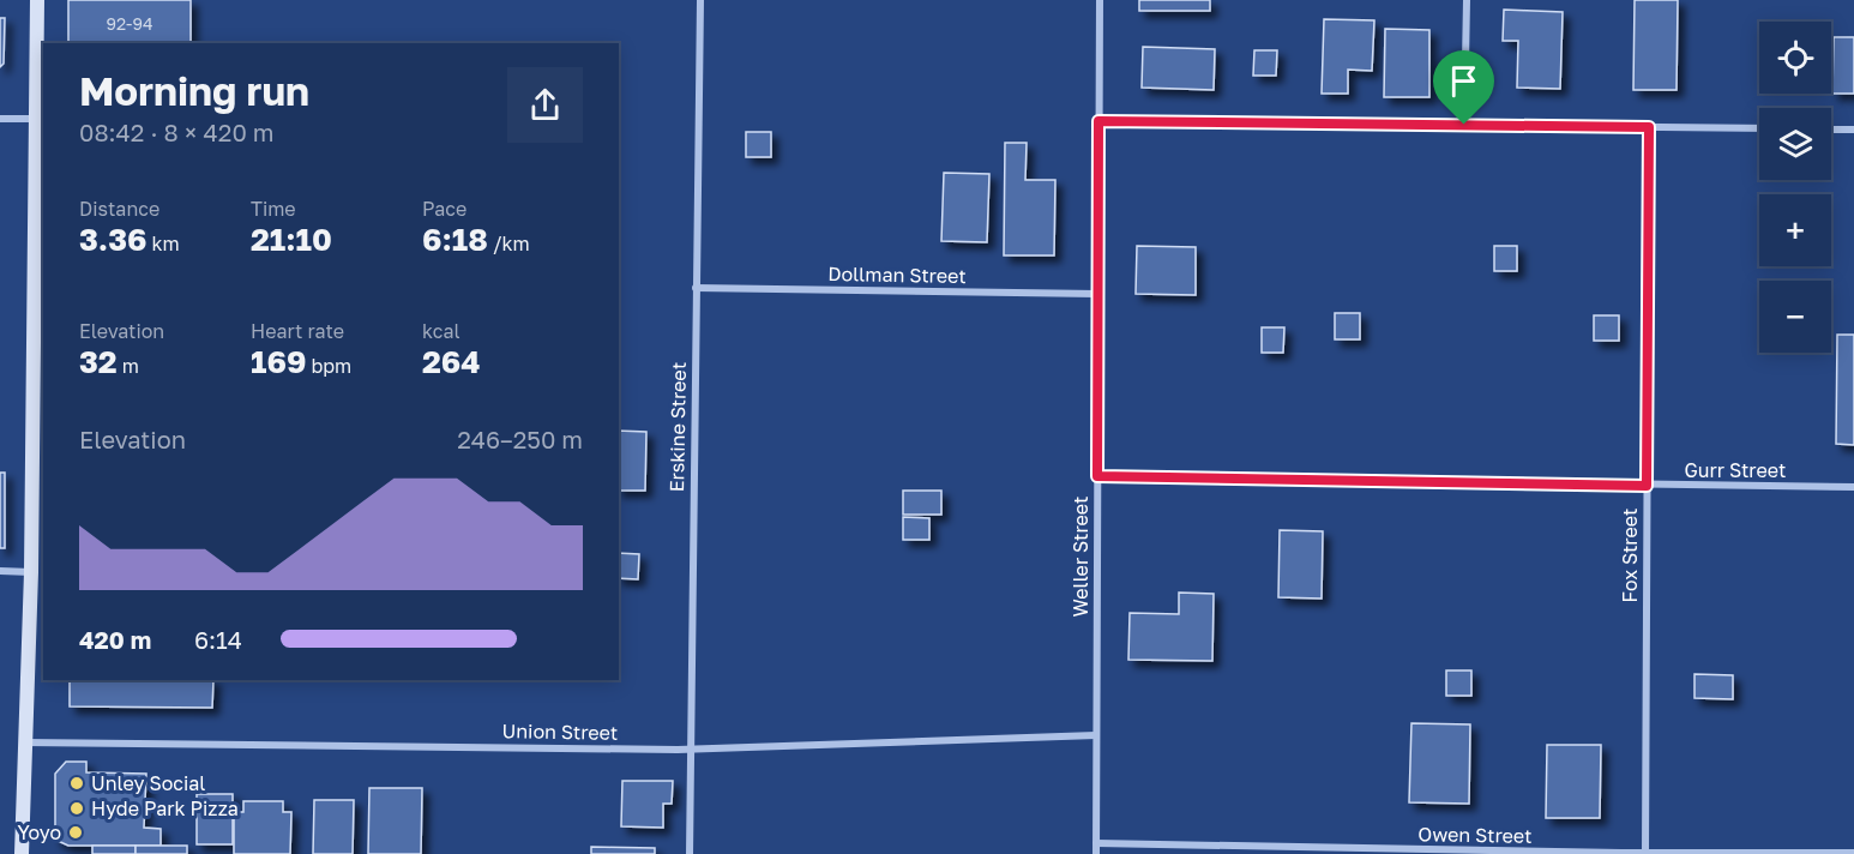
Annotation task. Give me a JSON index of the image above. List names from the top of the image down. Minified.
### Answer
{"streets":{"street":["Dollman Street","Erskine Street","Gurr Street","Fox Street","Weller Street","Union Street","Owen Street"]},"crossings":[["Dollman Street","Erskine Street"],["Dollman Street","Weller Street"],["Erskine Street","Union Street"],["Gurr Street","Fox Street"],["Gurr Street","Weller Street"],["Fox Street","Owen Street"],["Weller Street","Union Street"],["Weller Street","Owen Street"]],"places":["Unley Social","Hyde Park Pizza","Yoyo"],"house_numbers":["92-94"],"page":{"map_buttons":["+","−"],"heading":["Morning run","08:42 · 8 × 420 m"],"stats":[["Distance","3.36 km"],["Time","21:10"],["Pace","6:18 /km"],["Elevation","32 m"],["Heart rate","169 bpm"],["kcal","264"]],"chart":["Elevation","246–250 m"],"list":[{"name":"420 m","note":"6:14"}]}}
